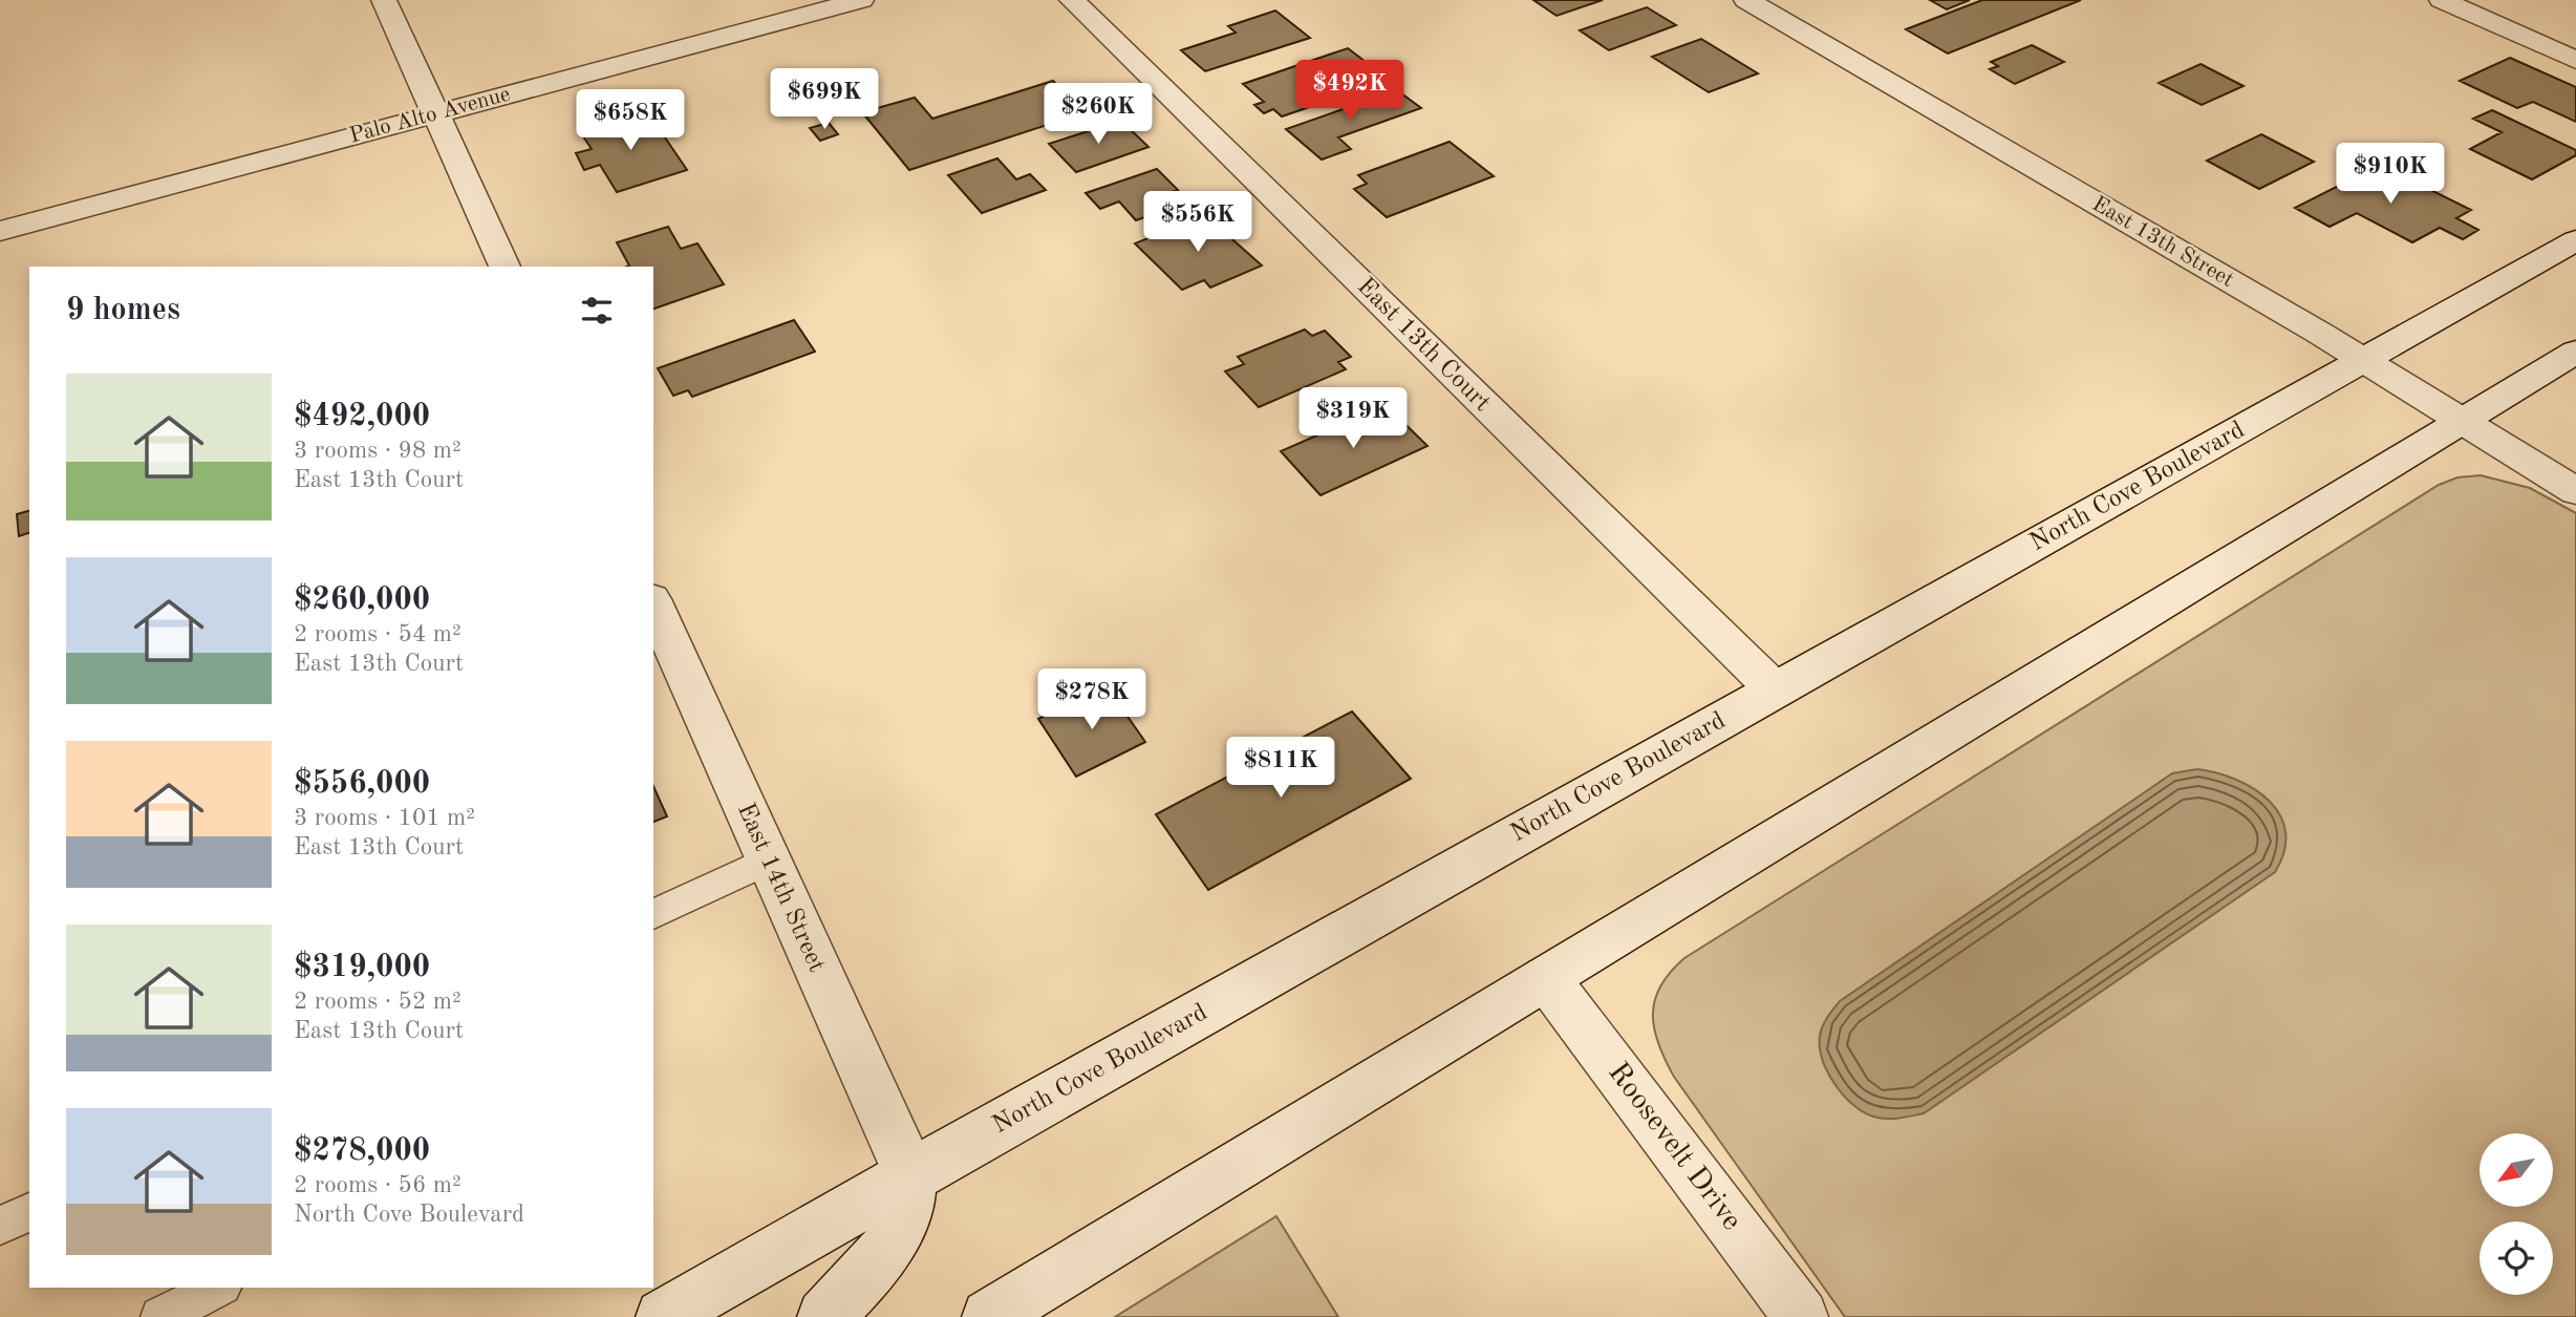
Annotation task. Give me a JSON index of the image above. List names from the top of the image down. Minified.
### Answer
{"streets":{"street":["Palo Alto Avenue","East 13th Street","East 13th Court","North Cove Boulevard","East 14th Street","Roosevelt Drive"]},"crossings":[["East 13th Street","North Cove Boulevard"],["East 13th Court","North Cove Boulevard"],["North Cove Boulevard","East 14th Street"]],"north":"bottom left","page":{"price":["$492K","$699K","$260K","$658K","$910K","$556K","$319K","$278K","$811K"],"heading":"9 homes","list":[{"name":"$492,000","note":"3 rooms · 98 m² · East 13th Court"},{"name":"$260,000","note":"2 rooms · 54 m² · East 13th Court"},{"name":"$556,000","note":"3 rooms · 101 m² · East 13th Court"},{"name":"$319,000","note":"2 rooms · 52 m² · East 13th Court"},{"name":"$278,000","note":"2 rooms · 56 m² · North Cove Boulevard"}]}}
